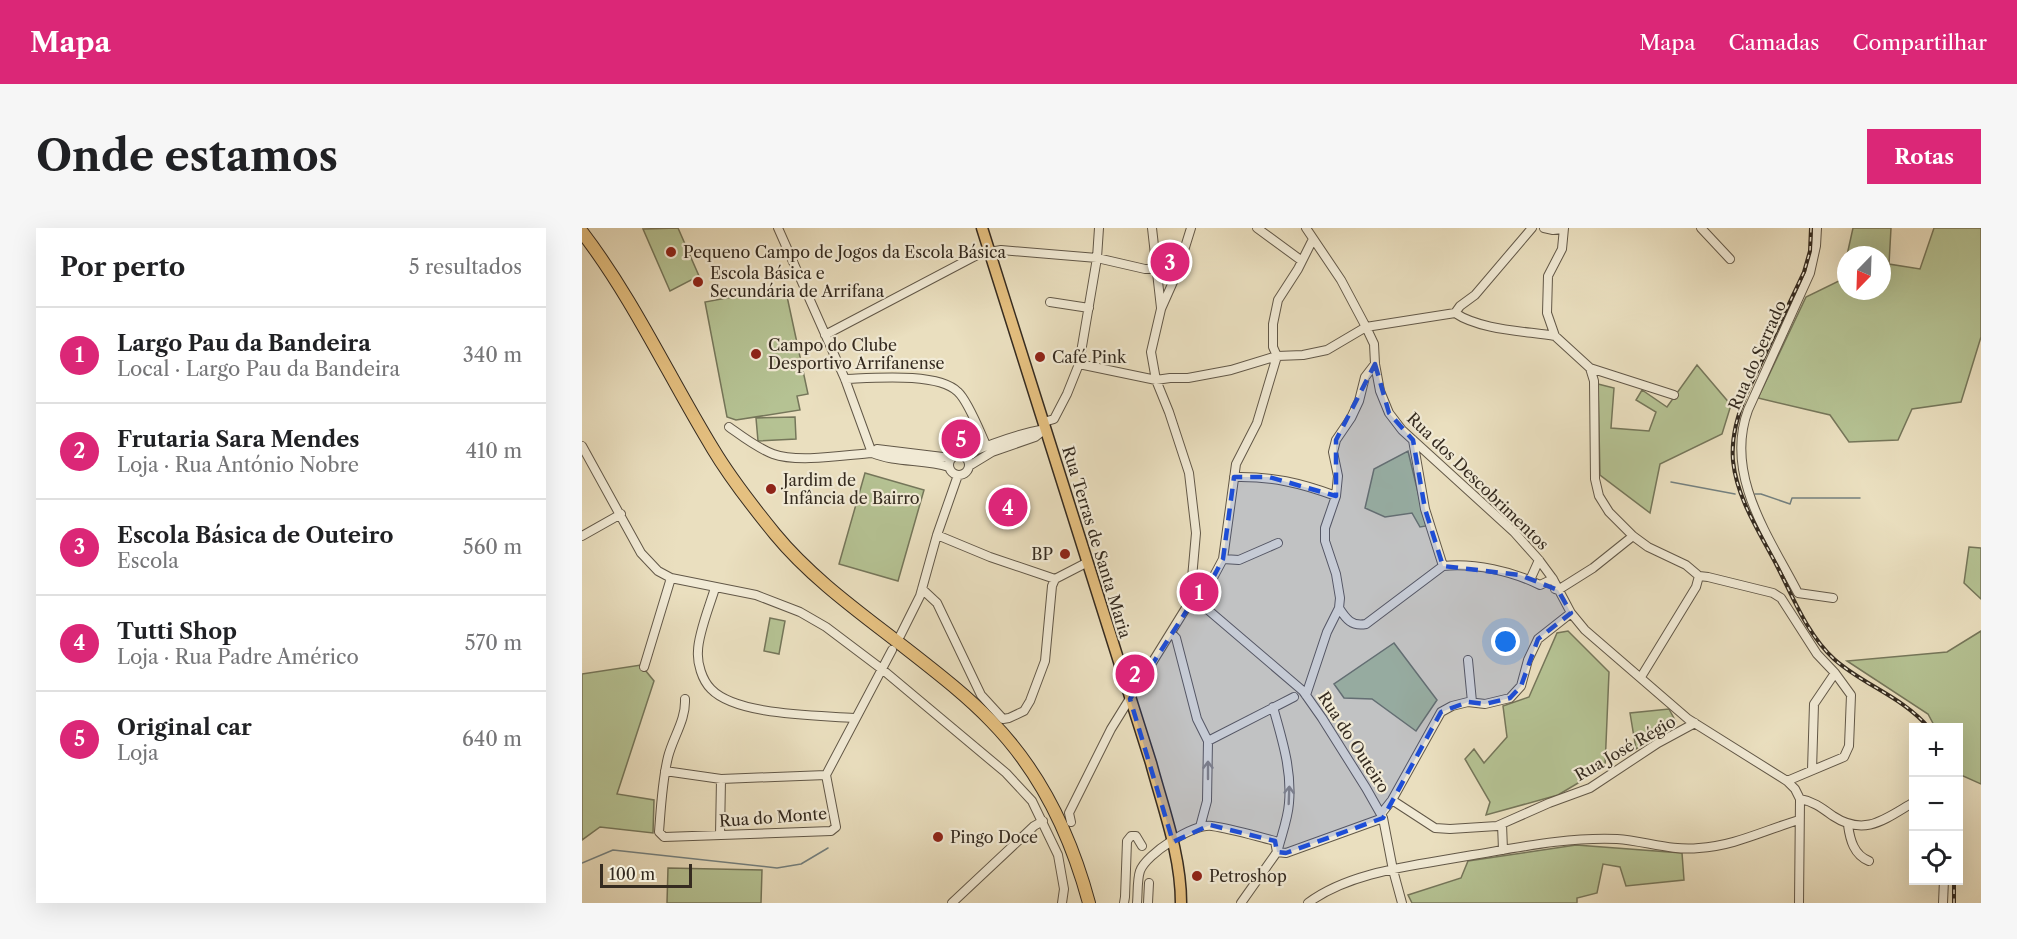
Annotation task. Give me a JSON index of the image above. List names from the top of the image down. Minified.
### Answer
{"streets":{"main road":["Rua Terras de Santa Maria"],"street":["Rua do Serrado","Rua dos Descobrimentos","Rua do Outeiro","Rua José Régio","Rua do Monte"]},"crossings":[["Rua dos Descobrimentos","Rua José Régio"]],"places":["Pequeno Campo de Jogos da Escola Básica","Escola Básica e Secundária de Arrifana","Campo do Clube Desportivo Arrifanense","Café Pink","Jardim de Infância de Bairro","BP","Pingo Doce","Petroshop"],"scale_bar":"100 m","north":"bottom left","page":{"header":"Mapa","nav":["Mapa","Camadas","Compartilhar"],"buttons":"Rotas","title":"Onde estamos","heading":["Por perto","5 resultados"],"pins":["3","5","4","1","2"],"list":[{"mark":"1","name":"Largo Pau da Bandeira","note":"Local · Largo Pau da Bandeira","value":"340 m"},{"mark":"2","name":"Frutaria Sara Mendes","note":"Loja · Rua António Nobre","value":"410 m"},{"mark":"3","name":"Escola Básica de Outeiro","note":"Escola","value":"560 m"},{"mark":"4","name":"Tutti Shop","note":"Loja · Rua Padre Américo","value":"570 m"},{"mark":"5","name":"Original car","note":"Loja","value":"640 m"}],"map_buttons":["+","−"],"scale":"100 m"}}
